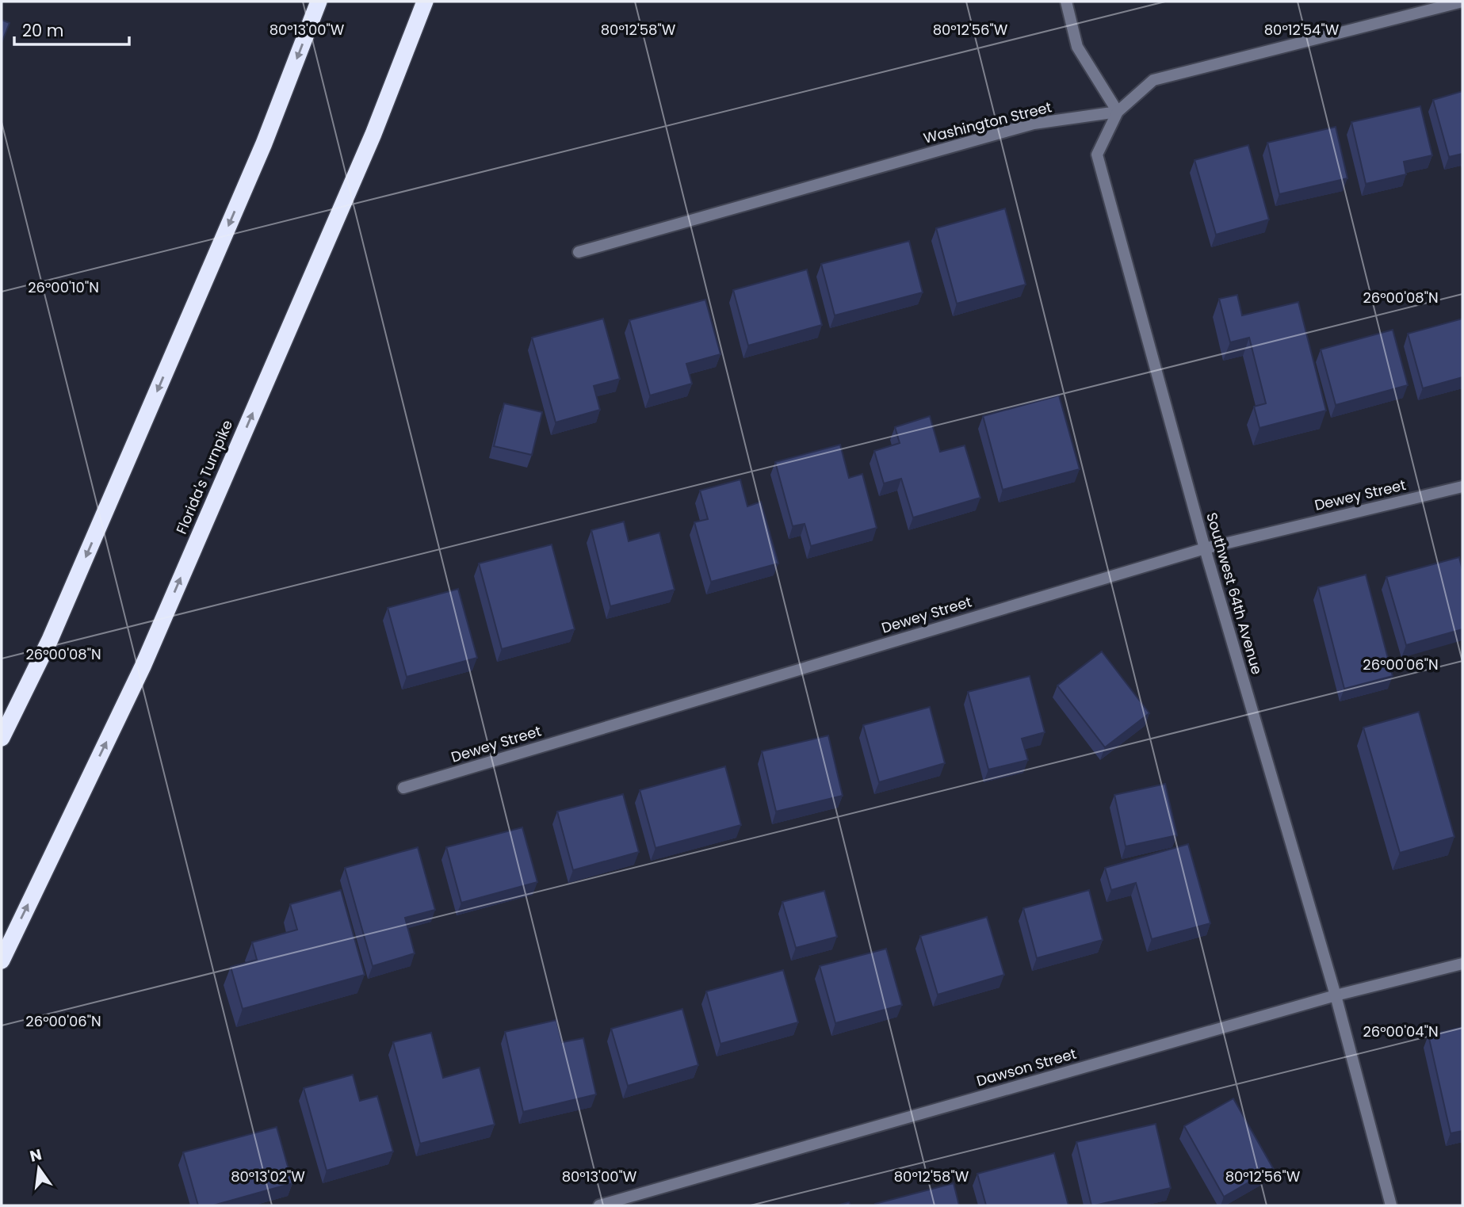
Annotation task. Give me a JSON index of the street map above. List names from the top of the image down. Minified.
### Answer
{"streets":{"highway":["Florida's Turnpike"],"street":["Washington Street","Dewey Street","Southwest 64th Avenue","Dawson Street"]},"crossings":[["Washington Street","Southwest 64th Avenue"],["Dewey Street","Southwest 64th Avenue"],["Southwest 64th Avenue","Dawson Street"]],"scale_bar":"20 m","north":"top","coordinates":["80°13'00\"W","80°12'58\"W","80°12'56\"W","80°12'54\"W","26°00'10\"N","26°00'08\"N","26°00'06\"N","26°00'04\"N","80°13'02\"W"]}
